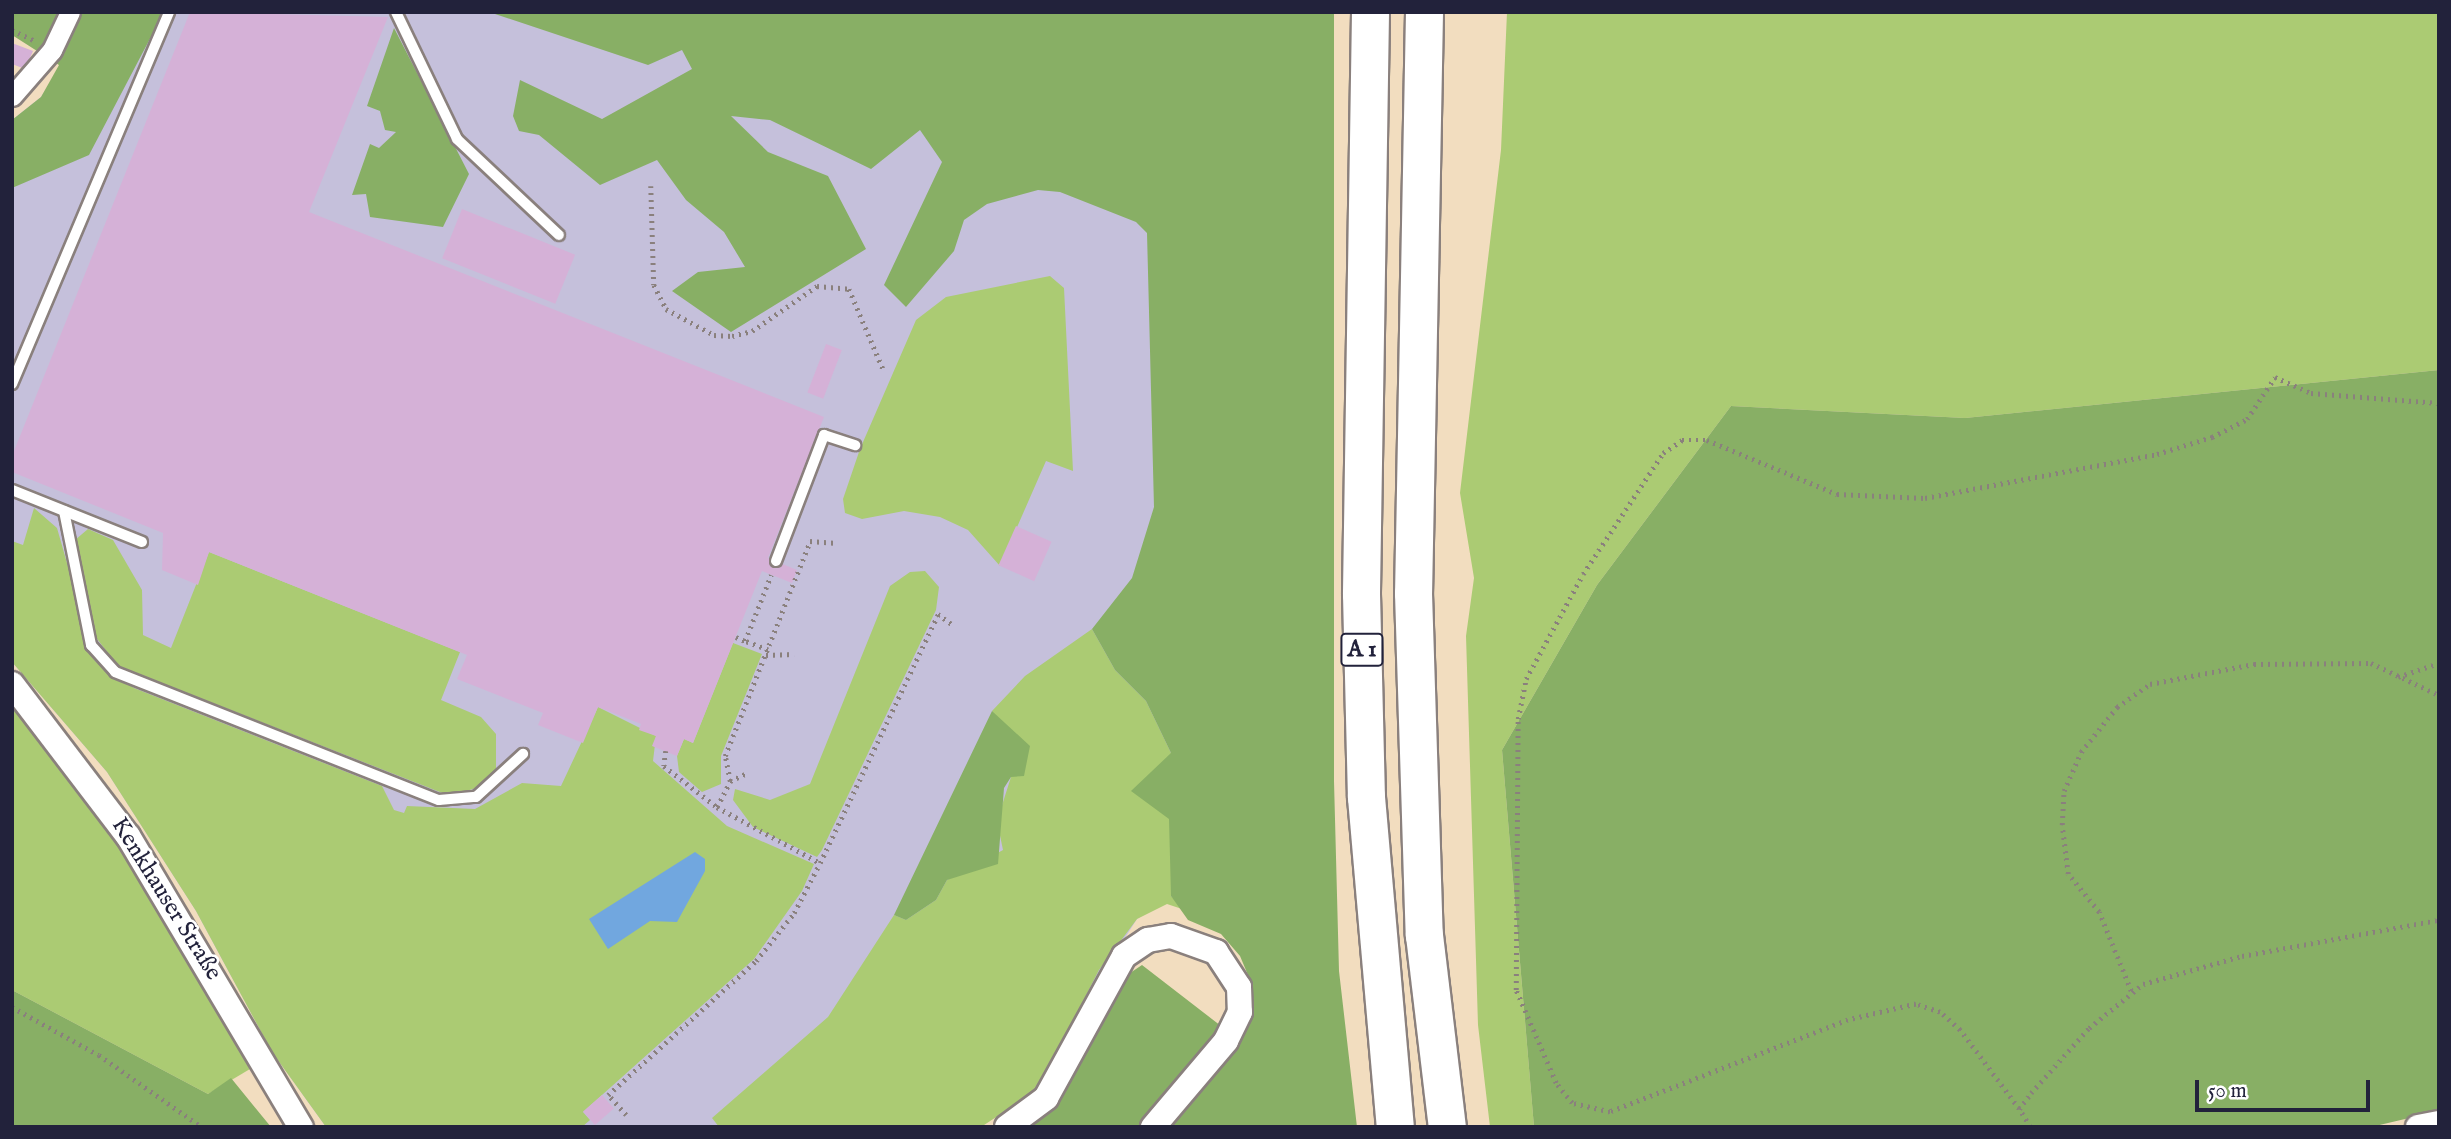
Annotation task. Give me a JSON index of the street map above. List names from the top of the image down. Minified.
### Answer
{"streets":{"highway":["A 1"],"street":["Kenkhauser Straße"]},"scale_bar":"50 m"}
